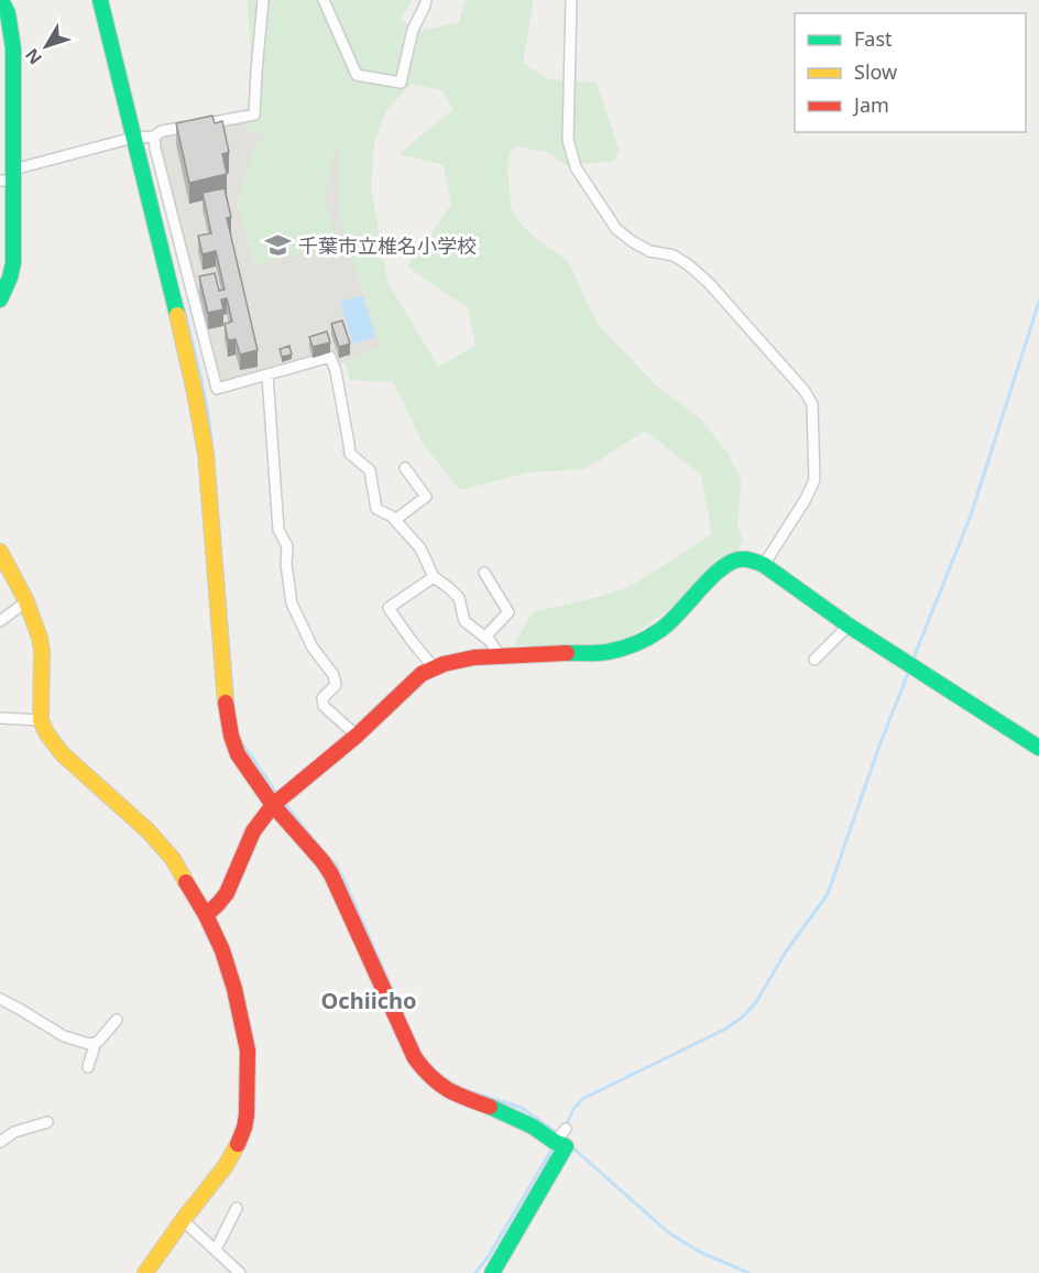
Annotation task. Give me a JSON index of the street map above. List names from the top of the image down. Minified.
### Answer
{"districts":["Ochiicho"],"places":{"school or university":["千葉市立椎名小学校"]},"legend":["Fast","Slow","Jam"],"north":"bottom left"}
